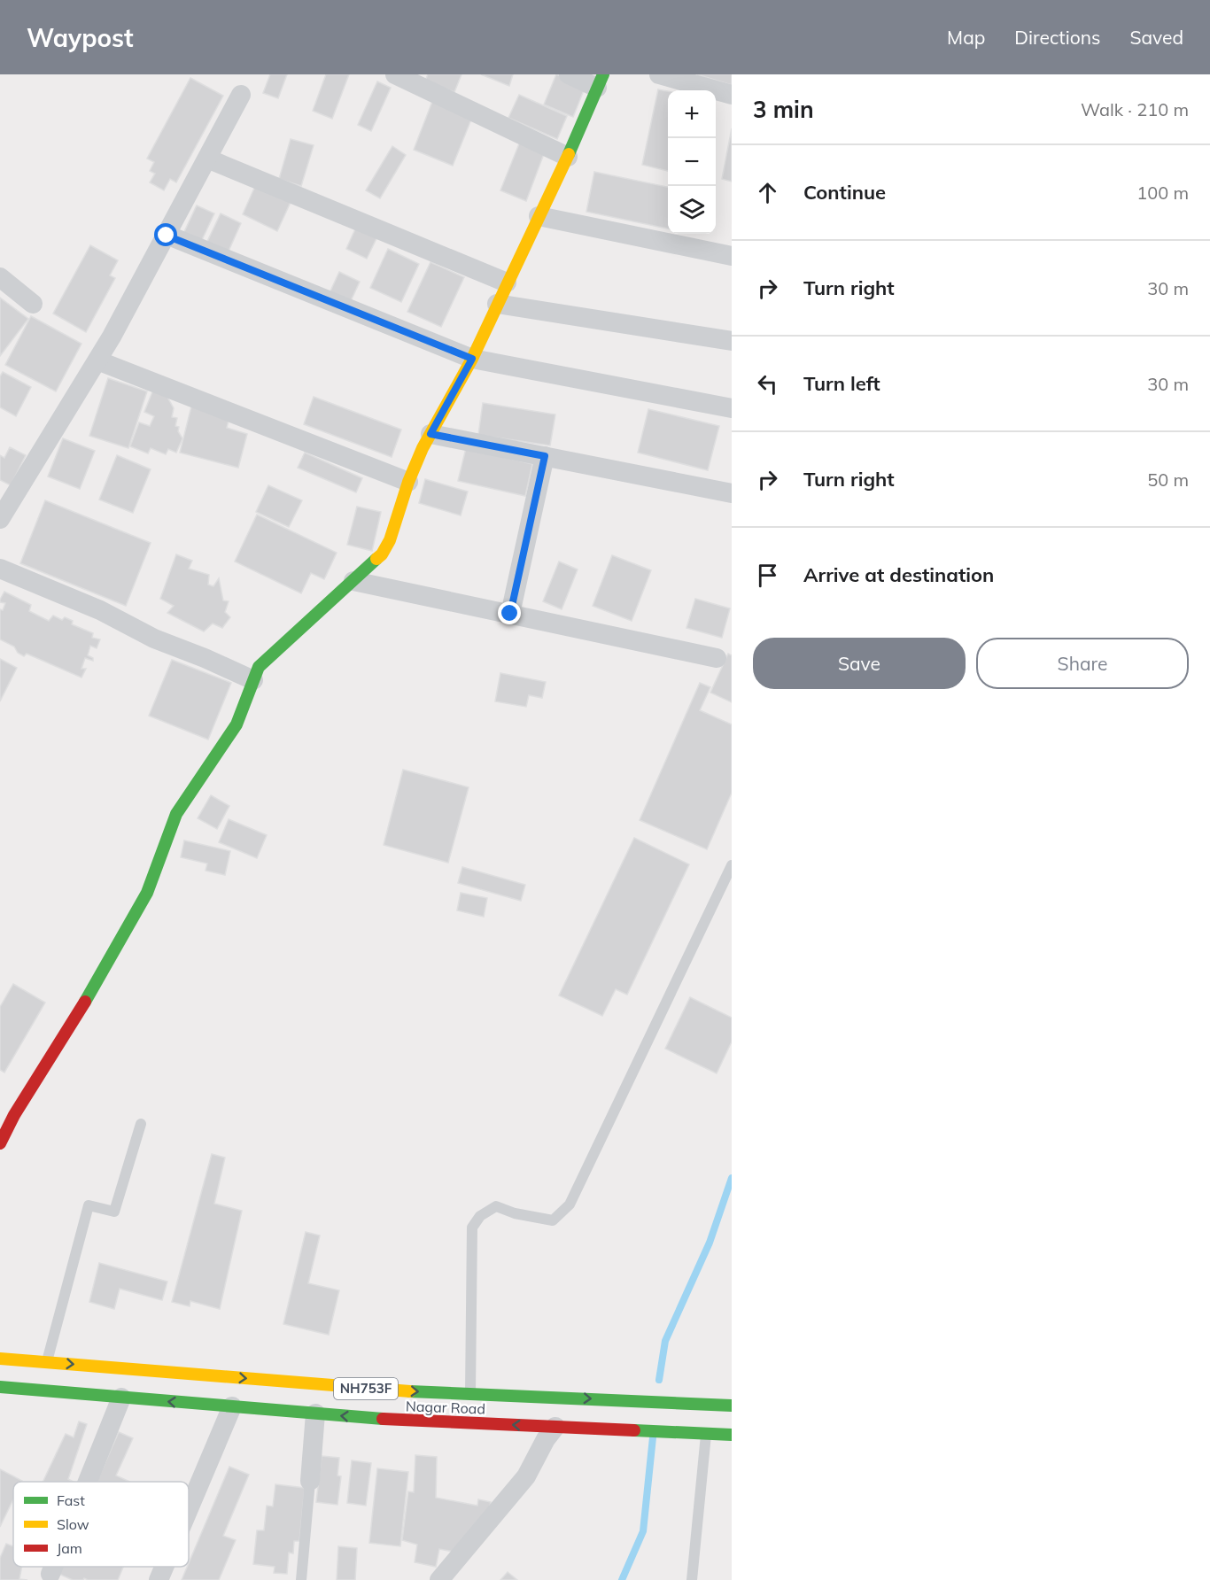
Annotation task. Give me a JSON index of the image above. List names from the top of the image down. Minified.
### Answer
{"streets":{"main road":["NH753F","Nagar Road"]},"legend":["Fast","Slow","Jam"],"page":{"header":"Waypost","nav":["Map","Directions","Saved"],"heading":["3 min","Walk · 210 m"],"map_buttons":["+","−"],"list":[["Continue","100 m"],["Turn right","30 m"],["Turn left","30 m"],["Turn right","50 m"],"Arrive at destination"],"buttons":["Save","Share"]}}
